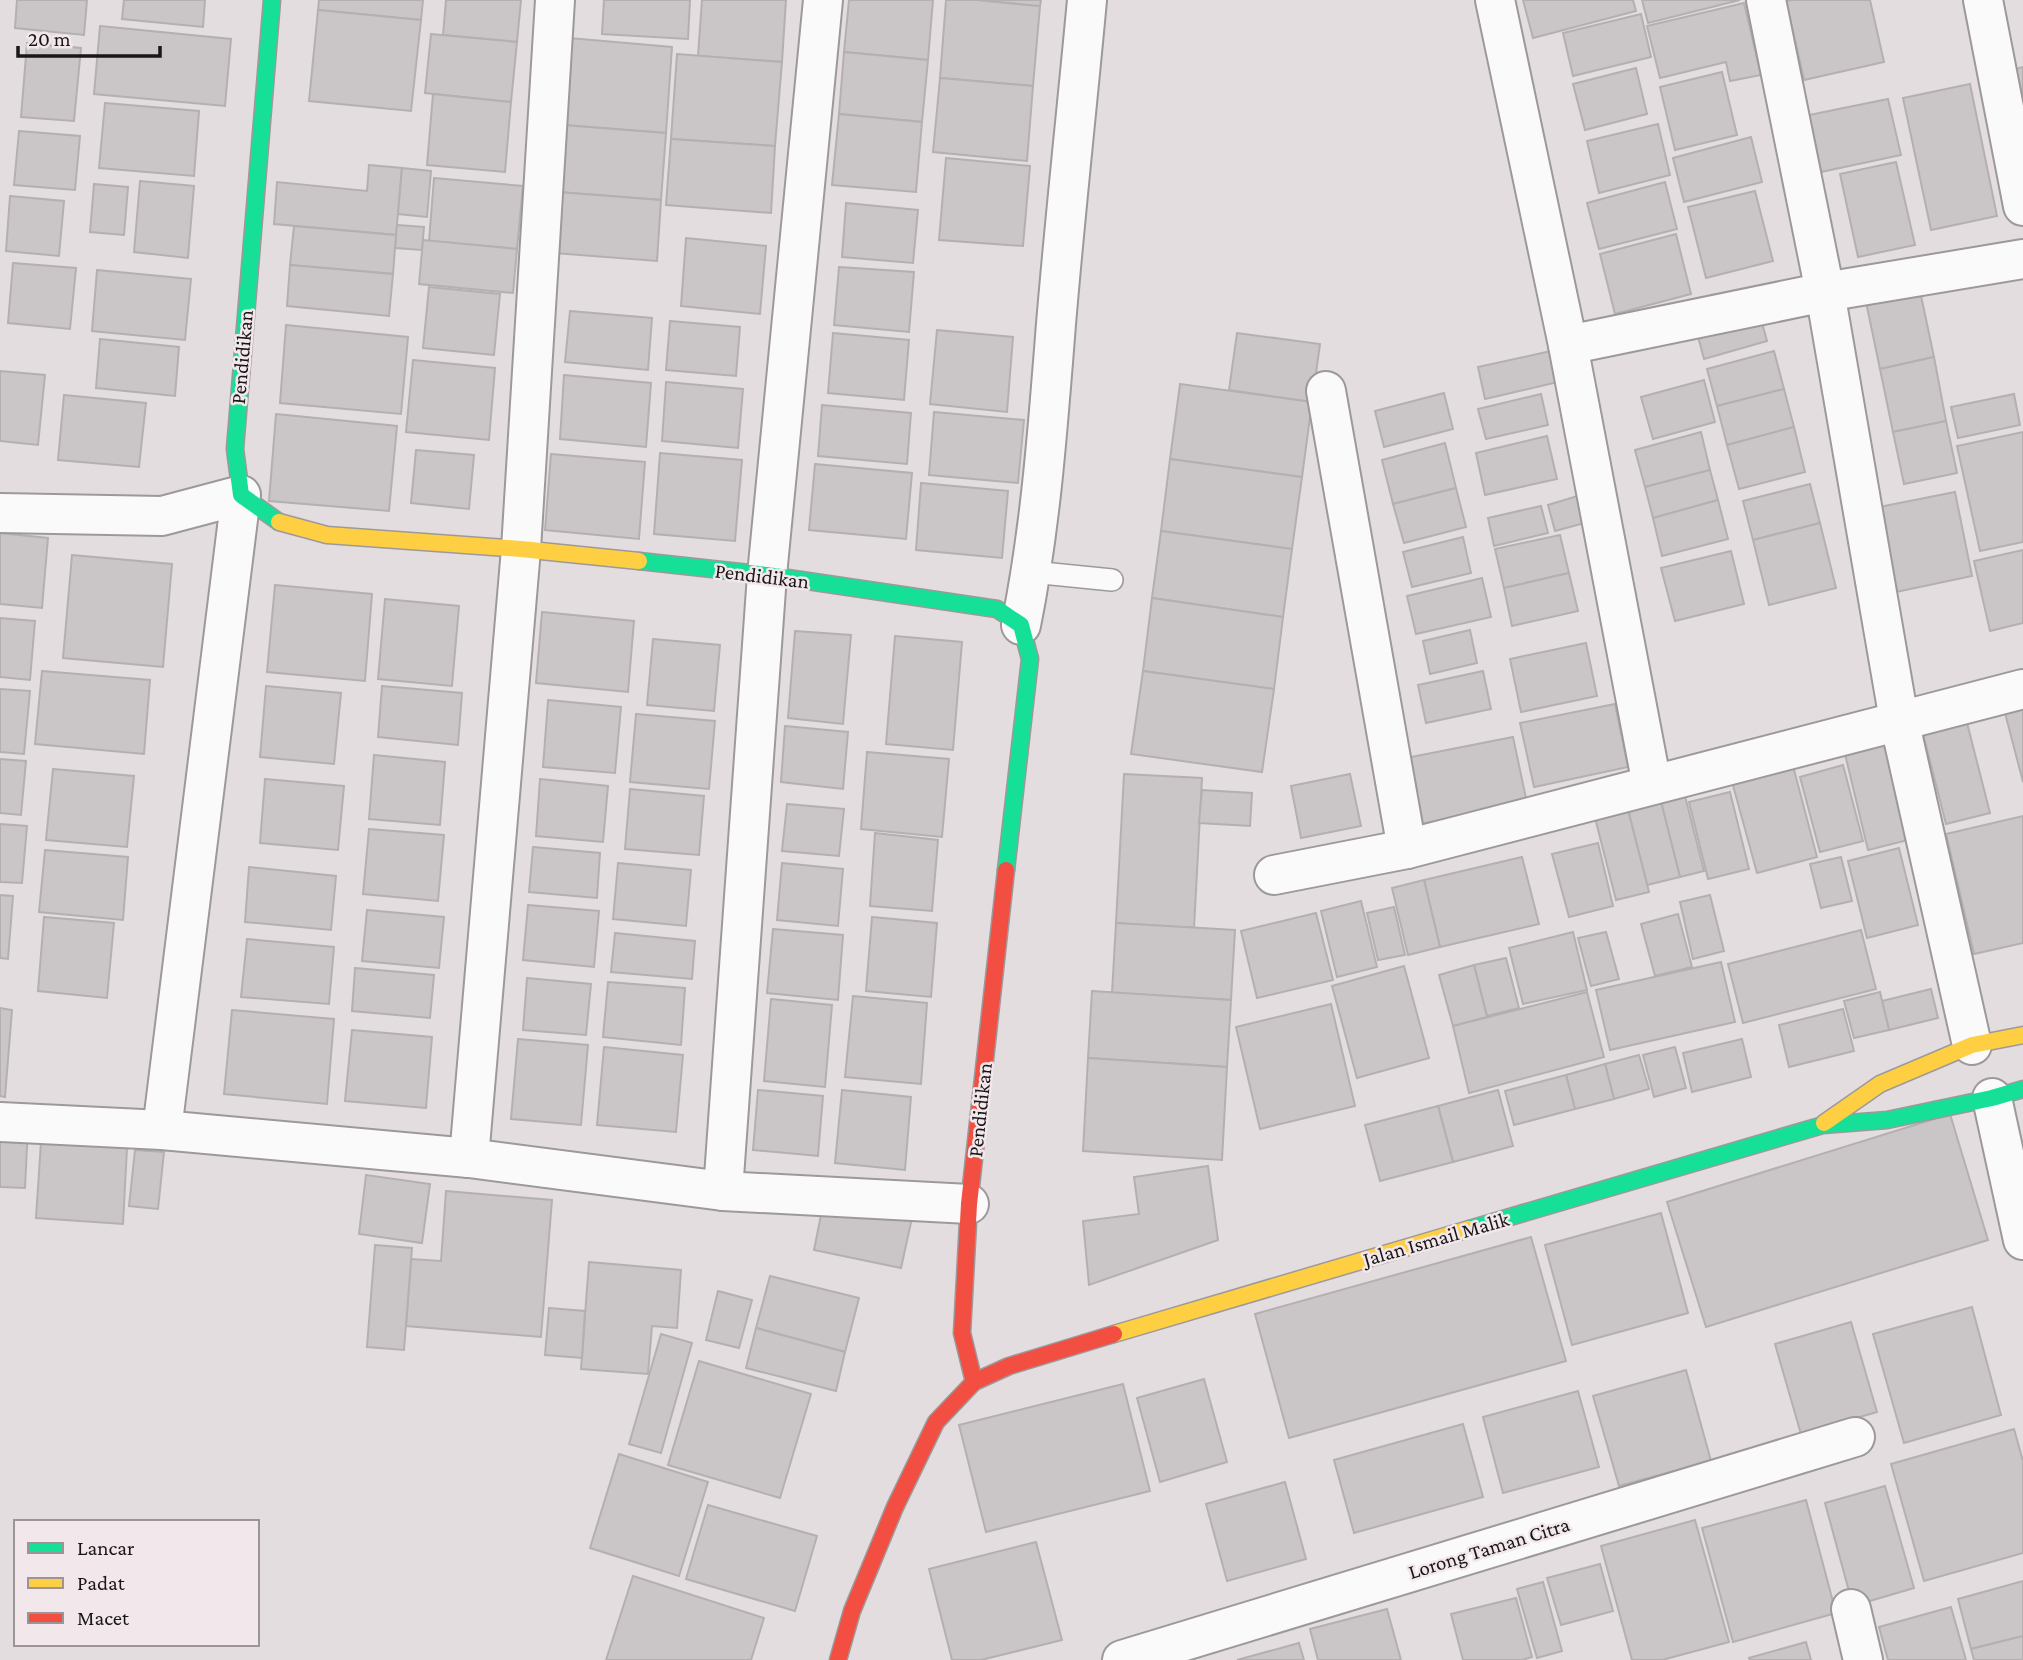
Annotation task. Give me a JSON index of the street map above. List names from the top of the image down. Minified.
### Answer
{"streets":{"street":["Pendidikan","Jalan Ismail Malik","Lorong Taman Citra"]},"crossings":[["Pendidikan","Jalan Ismail Malik"]],"legend":["Lancar","Padat","Macet"],"scale_bar":"20 m"}
